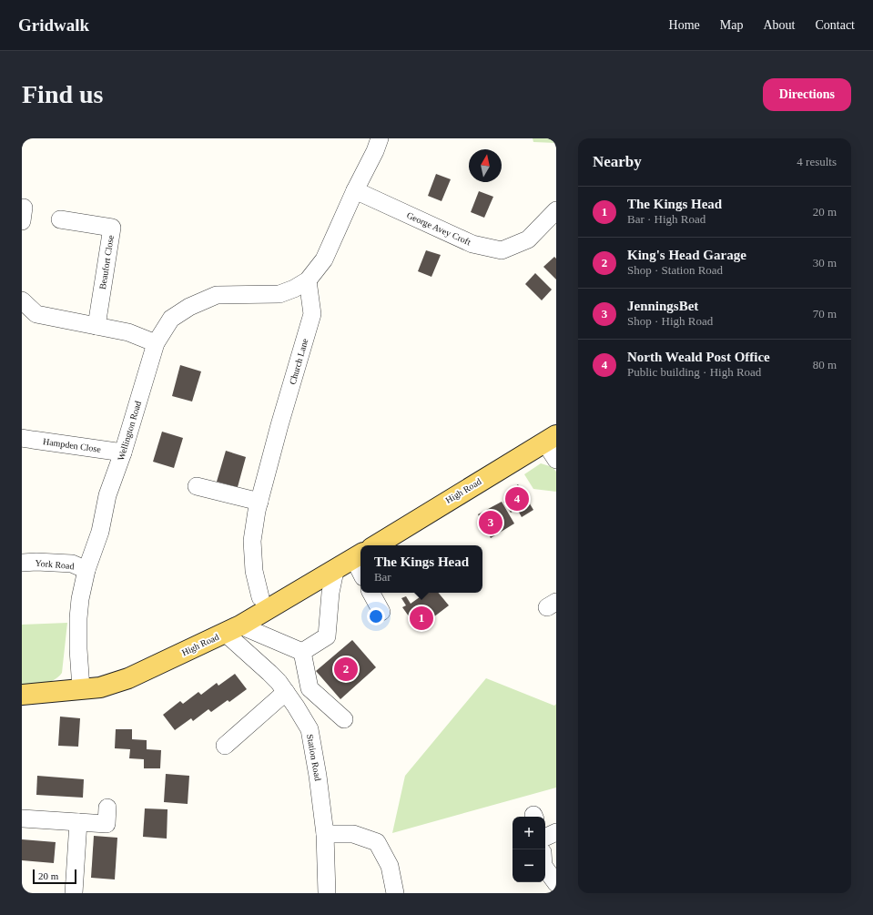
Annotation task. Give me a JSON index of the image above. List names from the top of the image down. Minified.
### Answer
{"streets":{"main road":["High Road"],"street":["George Avey Croft","Beaufort Close","Church Lane","Wellington Road","Hampden Close","York Road","Station Road"]},"crossings":[["Church Lane","Wellington Road"],["Wellington Road","Hampden Close"],["Wellington Road","High Road"],["Wellington Road","York Road"],["High Road","Station Road"]],"scale_bar":"20 m","north":"top","page":{"header":"Gridwalk","nav":["Home","Map","About","Contact"],"buttons":"Directions","title":"Find us","heading":["Nearby","4 results"],"list":[{"mark":"1","name":"The Kings Head","note":"Bar · High Road","value":"20 m"},{"mark":"2","name":"King's Head Garage","note":"Shop · Station Road","value":"30 m"},{"mark":"3","name":"JenningsBet","note":"Shop · High Road","value":"70 m"},{"mark":"4","name":"North Weald Post Office","note":"Public building · High Road","value":"80 m"}],"pins":["4","3","1","2"],"popup":["The Kings Head","Bar"],"map_buttons":["+","−"],"scale":"20 m"}}
